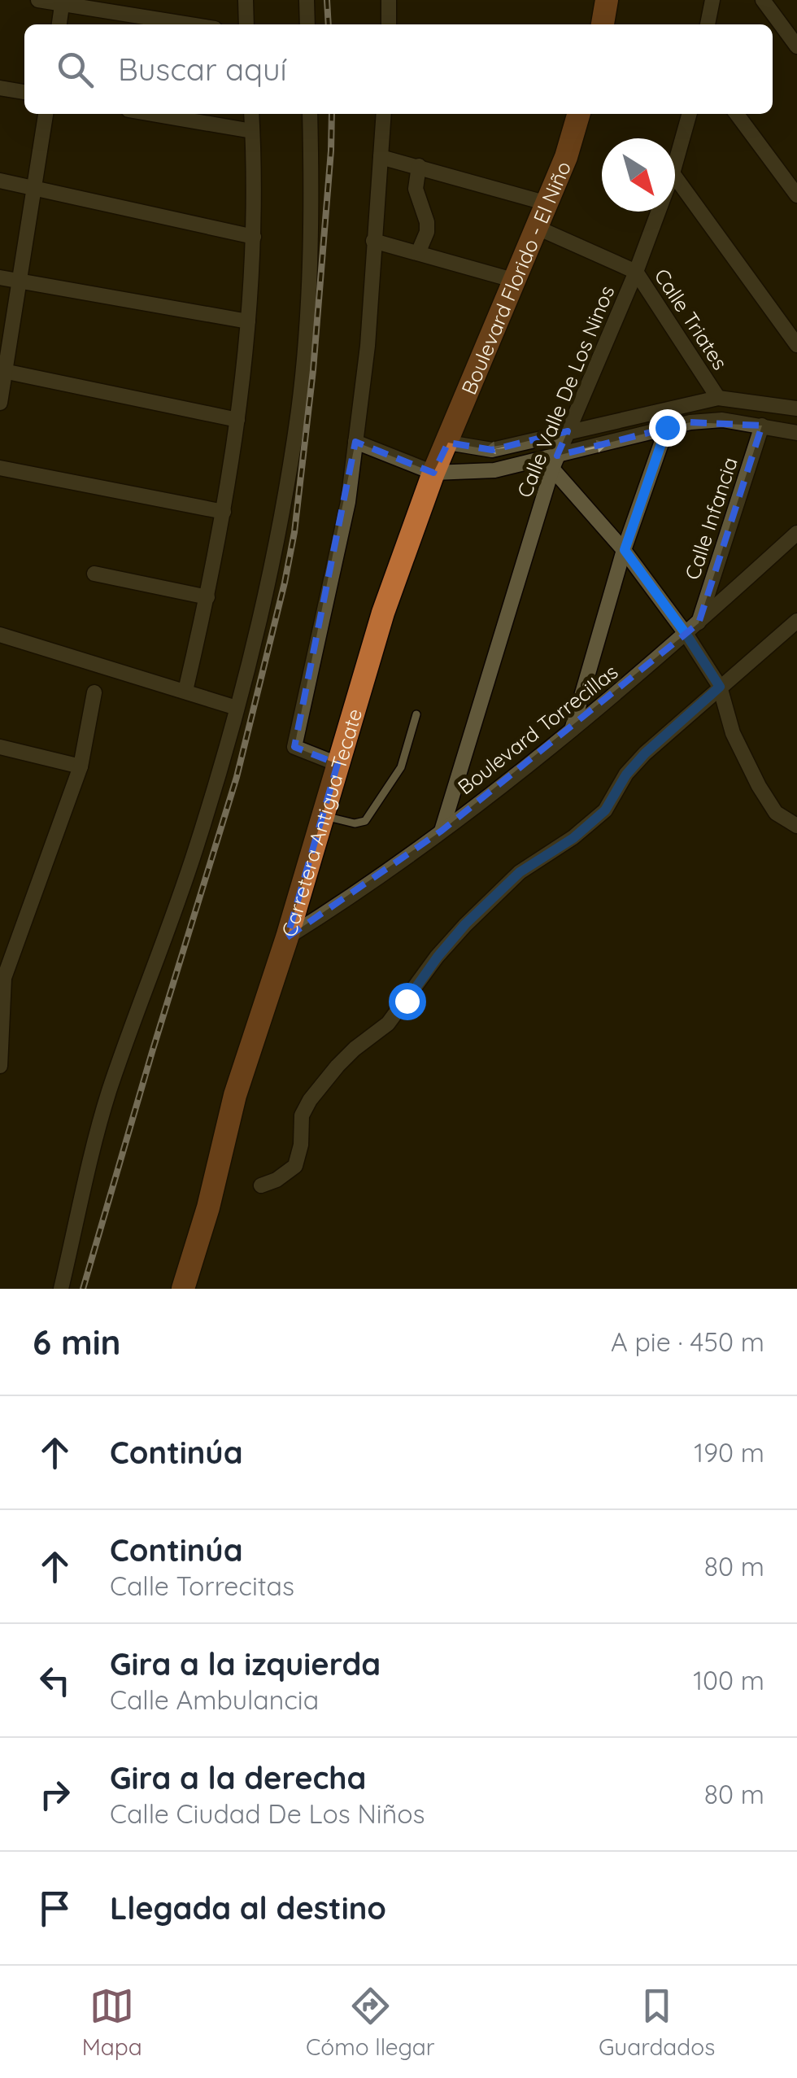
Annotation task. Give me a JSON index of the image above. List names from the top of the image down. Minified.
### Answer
{"streets":{"main road":["Boulevard Florido - El Niño","Carretera Antigua Tecate"],"street":["Calle Triates","Calle Valle De Los Ninos","Calle Infancia","Boulevard Torrecillas"]},"crossings":[["Boulevard Florido - El Niño","Calle Triates"],["Boulevard Florido - El Niño","Carretera Antigua Tecate"],["Calle Triates","Calle Valle De Los Ninos"],["Calle Valle De Los Ninos","Boulevard Torrecillas"],["Calle Infancia","Boulevard Torrecillas"],["Boulevard Torrecillas","Carretera Antigua Tecate"]],"north":"bottom right","page":{"search":"Buscar aquí","heading":["6 min","A pie · 450 m"],"list":[["Continúa","190 m"],["Continúa","Calle Torrecitas","80 m"],["Gira a la izquierda","Calle Ambulancia","100 m"],["Gira a la derecha","Calle Ciudad De Los Niños","80 m"],"Llegada al destino"],"nav":["Mapa","Cómo llegar","Guardados"]}}
